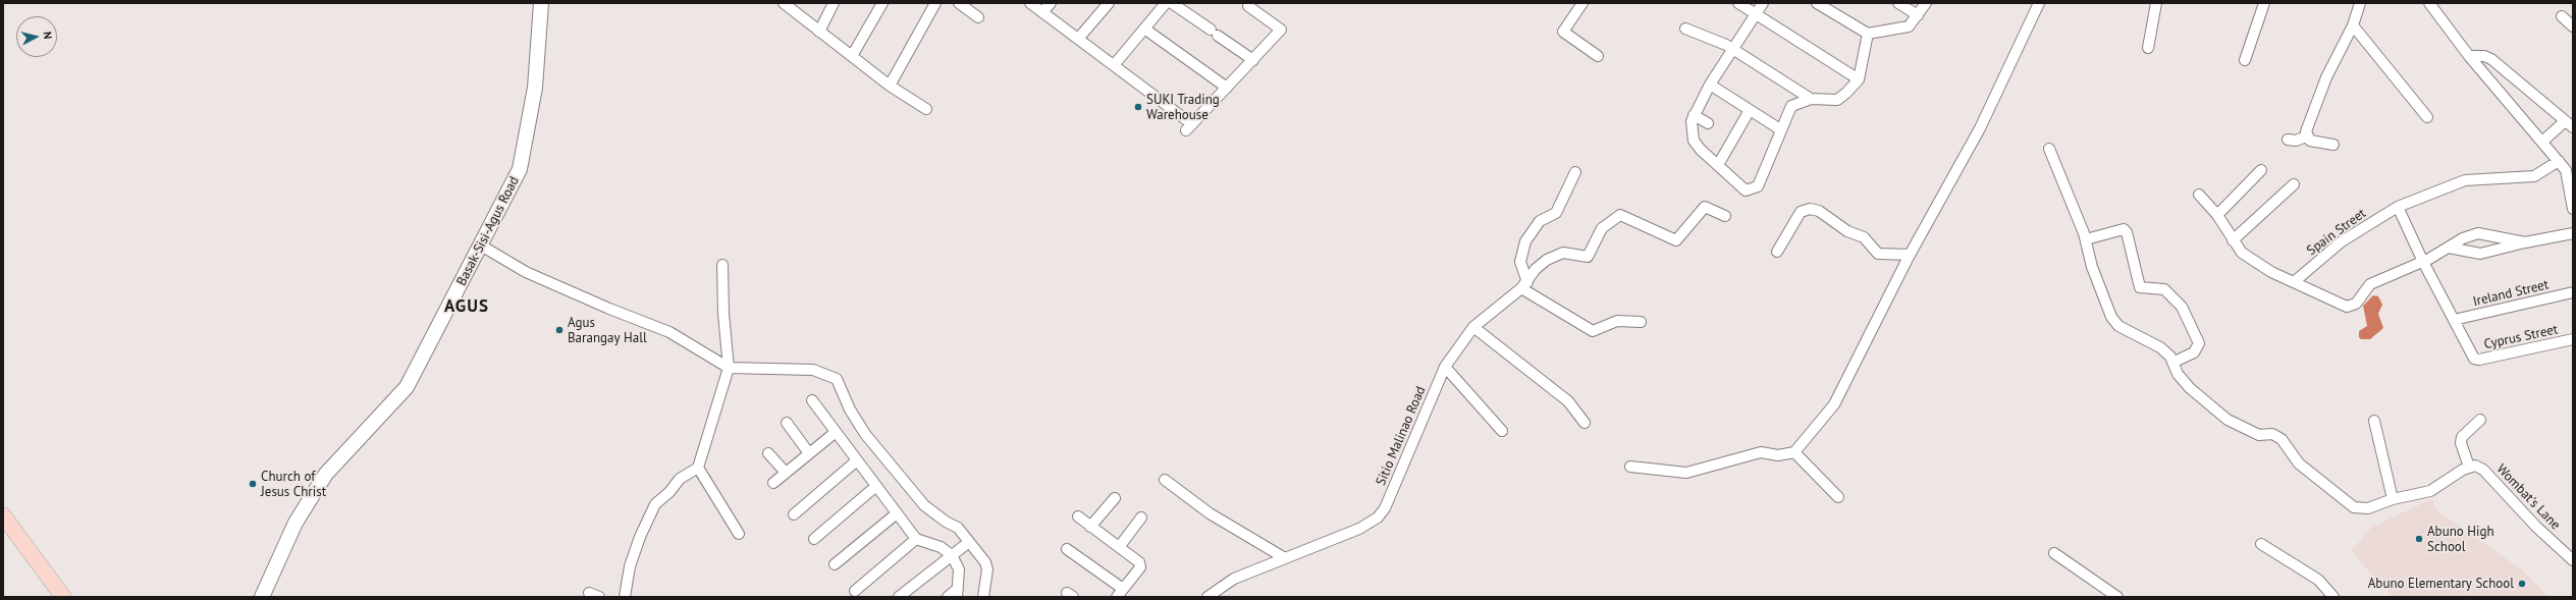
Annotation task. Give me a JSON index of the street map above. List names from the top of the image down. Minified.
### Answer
{"streets":{"street":["Basak-Sisi-Agus Road","Spain Street","Ireland Street","Cyprus Street","Sitio Malinao Road","Wombat's Lane"]},"crossings":[["Ireland Street","Cyprus Street"]],"districts":["AGUS"],"places":["SUKI Trading Warehouse","Agus Barangay Hall","Church of Jesus Christ","Abuno High School","Abuno Elementary School"],"north":"right"}
